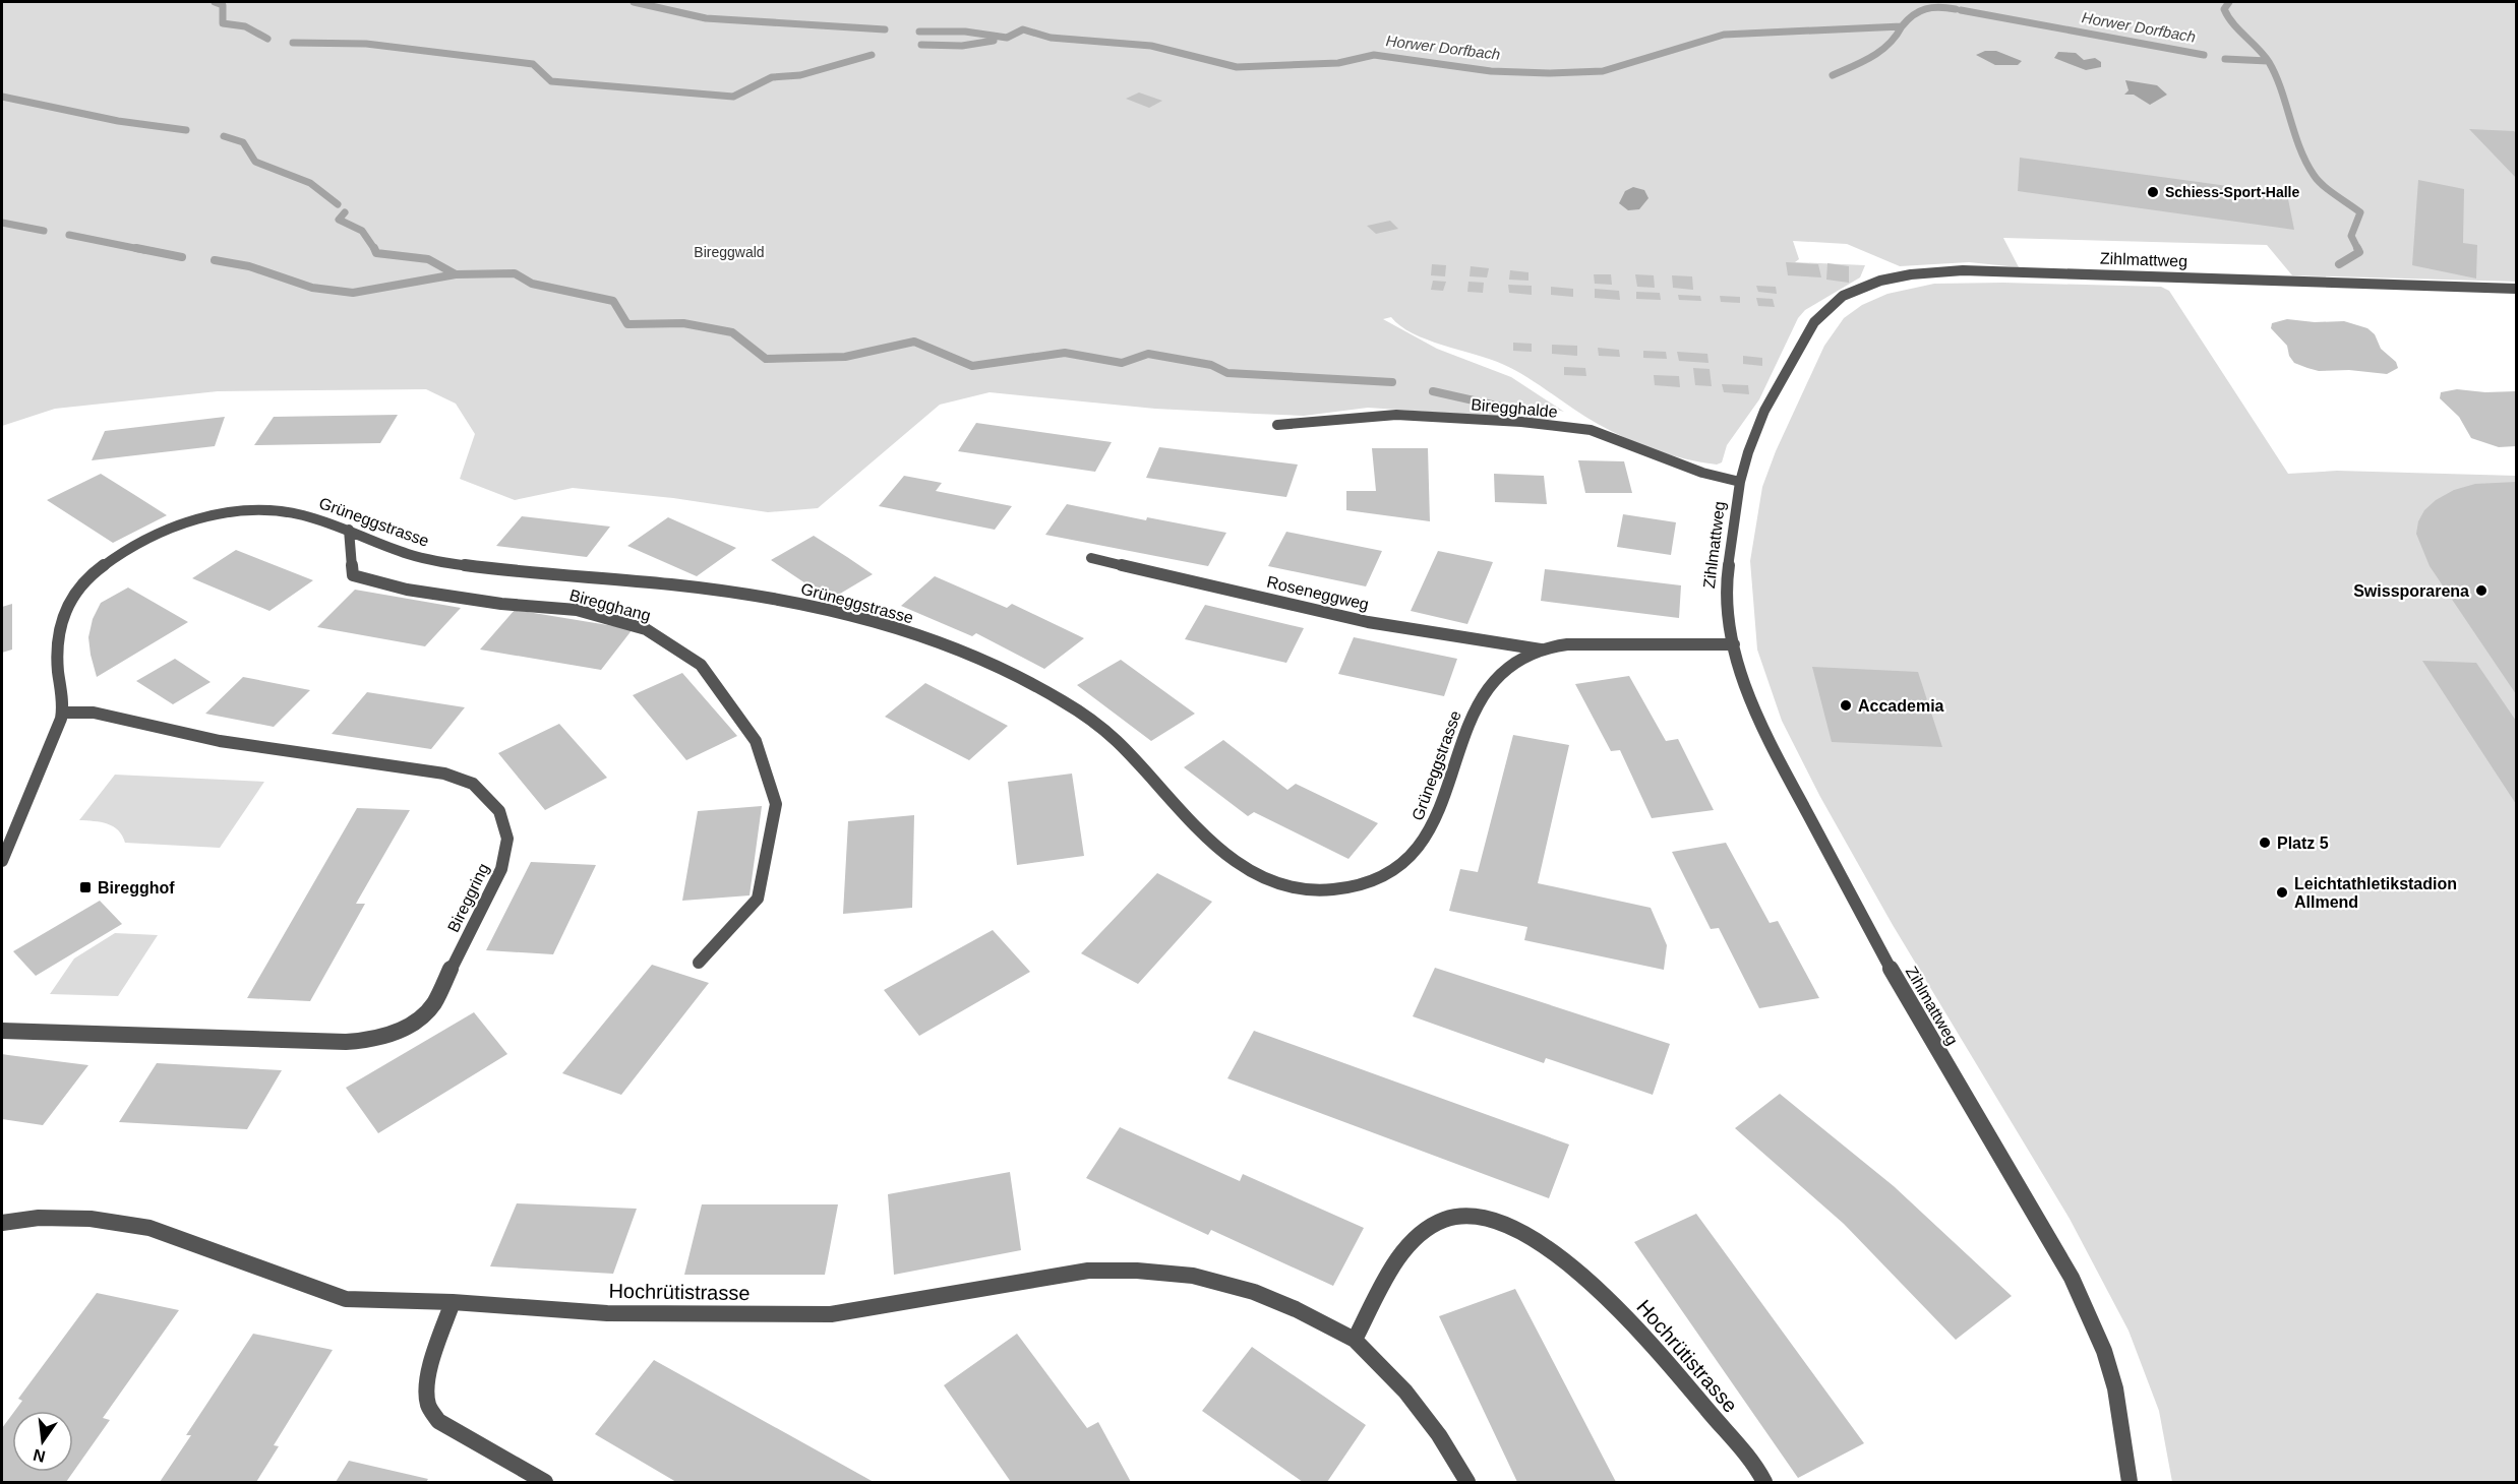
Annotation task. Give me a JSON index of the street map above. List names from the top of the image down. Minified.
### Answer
{"streets":{"street":["Zihlmattweg","Biregghalde","Grüneggstrasse","Roseneggweg","Biregghang","Bireggring","Hochrütistrasse"]},"crossings":[["Zihlmattweg","Biregghalde"],["Zihlmattweg","Grüneggstrasse"],["Grüneggstrasse","Roseneggweg"],["Grüneggstrasse","Biregghang"],["Grüneggstrasse","Bireggring"]],"water":["Horwer Dorfbach"],"parks":["Bireggwald"],"places":{"other":["Schiess-Sport-Halle","Swissporarena","Accademia","Platz 5","Leichtathletikstadion Allmend"],"transit":["Biregghof"]},"north":"bottom"}
